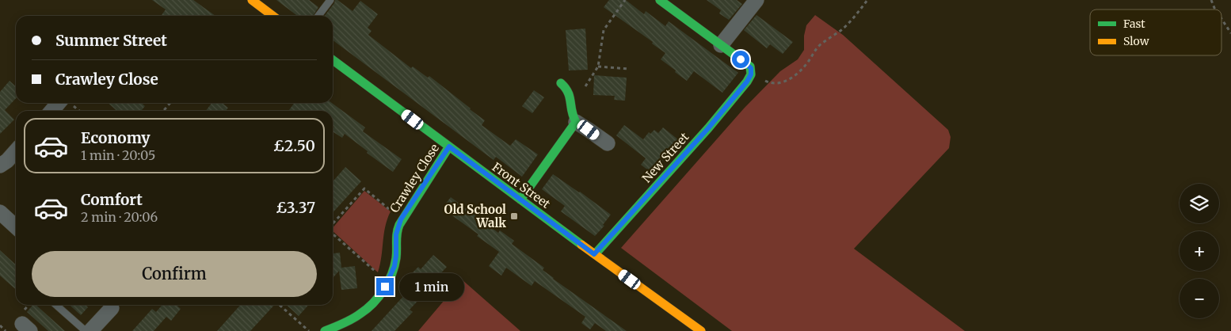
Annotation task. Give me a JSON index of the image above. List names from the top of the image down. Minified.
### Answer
{"streets":{"street":["New Street","Crawley Close","Front Street"]},"crossings":[["New Street","Front Street"],["Crawley Close","Front Street"]],"places":{"transit":["Old School Walk"]},"legend":["Fast","Slow"],"page":{"banner":["Summer Street","Crawley Close"],"list":[{"name":"Economy","note":"1 min · 20:05","value":"£2.50"},{"name":"Comfort","note":"2 min · 20:06","value":"£3.37"}],"map_buttons":["+","−"],"buttons":"Confirm","bubble":"1 min"}}
